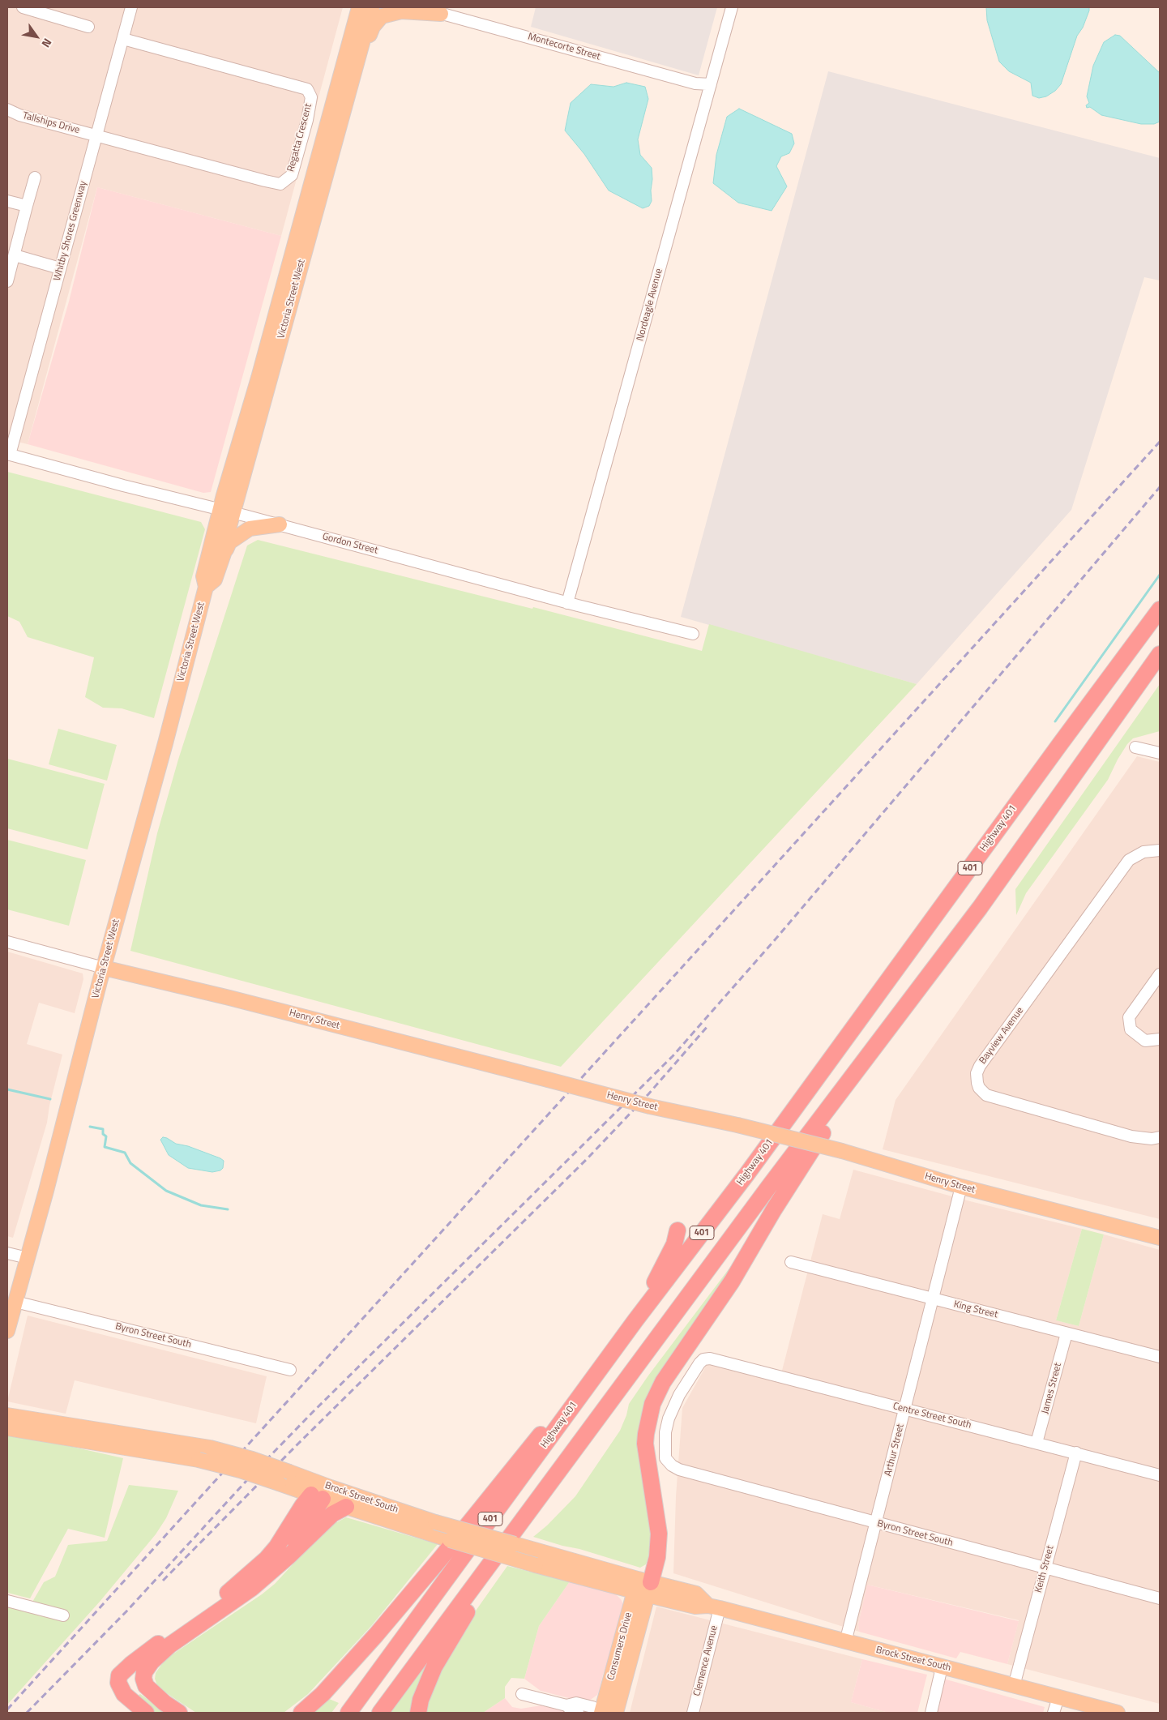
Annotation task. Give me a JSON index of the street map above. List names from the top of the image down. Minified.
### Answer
{"streets":{"highway":["Highway 401","401"],"main road":["Victoria Street West","Henry Street","Brock Street South","Consumers Drive"],"street":["Montecorte Street","Tallships Drive","Regatta Crescent","Whitby Shores Greenway","Nordeagle Avenue","Gordon Street","Bayview Avenue","King Street","Byron Street South","James Street","Centre Street South","Arthur Street","Keith Street","Clemence Avenue"]},"crossings":[["Montecorte Street","Nordeagle Avenue"],["Tallships Drive","Regatta Crescent"],["Tallships Drive","Whitby Shores Greenway"],["Regatta Crescent","Whitby Shores Greenway"],["Whitby Shores Greenway","Gordon Street"],["Victoria Street West","Gordon Street"],["Victoria Street West","Henry Street"],["Victoria Street West","Byron Street South"],["Nordeagle Avenue","Gordon Street"],["Henry Street","Arthur Street"],["King Street","James Street"],["King Street","Arthur Street"],["Byron Street South","Centre Street South"],["Byron Street South","Arthur Street"],["Byron Street South","Keith Street"],["James Street","Centre Street South"],["Centre Street South","Arthur Street"],["Centre Street South","Keith Street"],["Arthur Street","Brock Street South"],["Brock Street South","Keith Street"],["Brock Street South","Consumers Drive"],["Brock Street South","Clemence Avenue"]],"north":"bottom right"}
